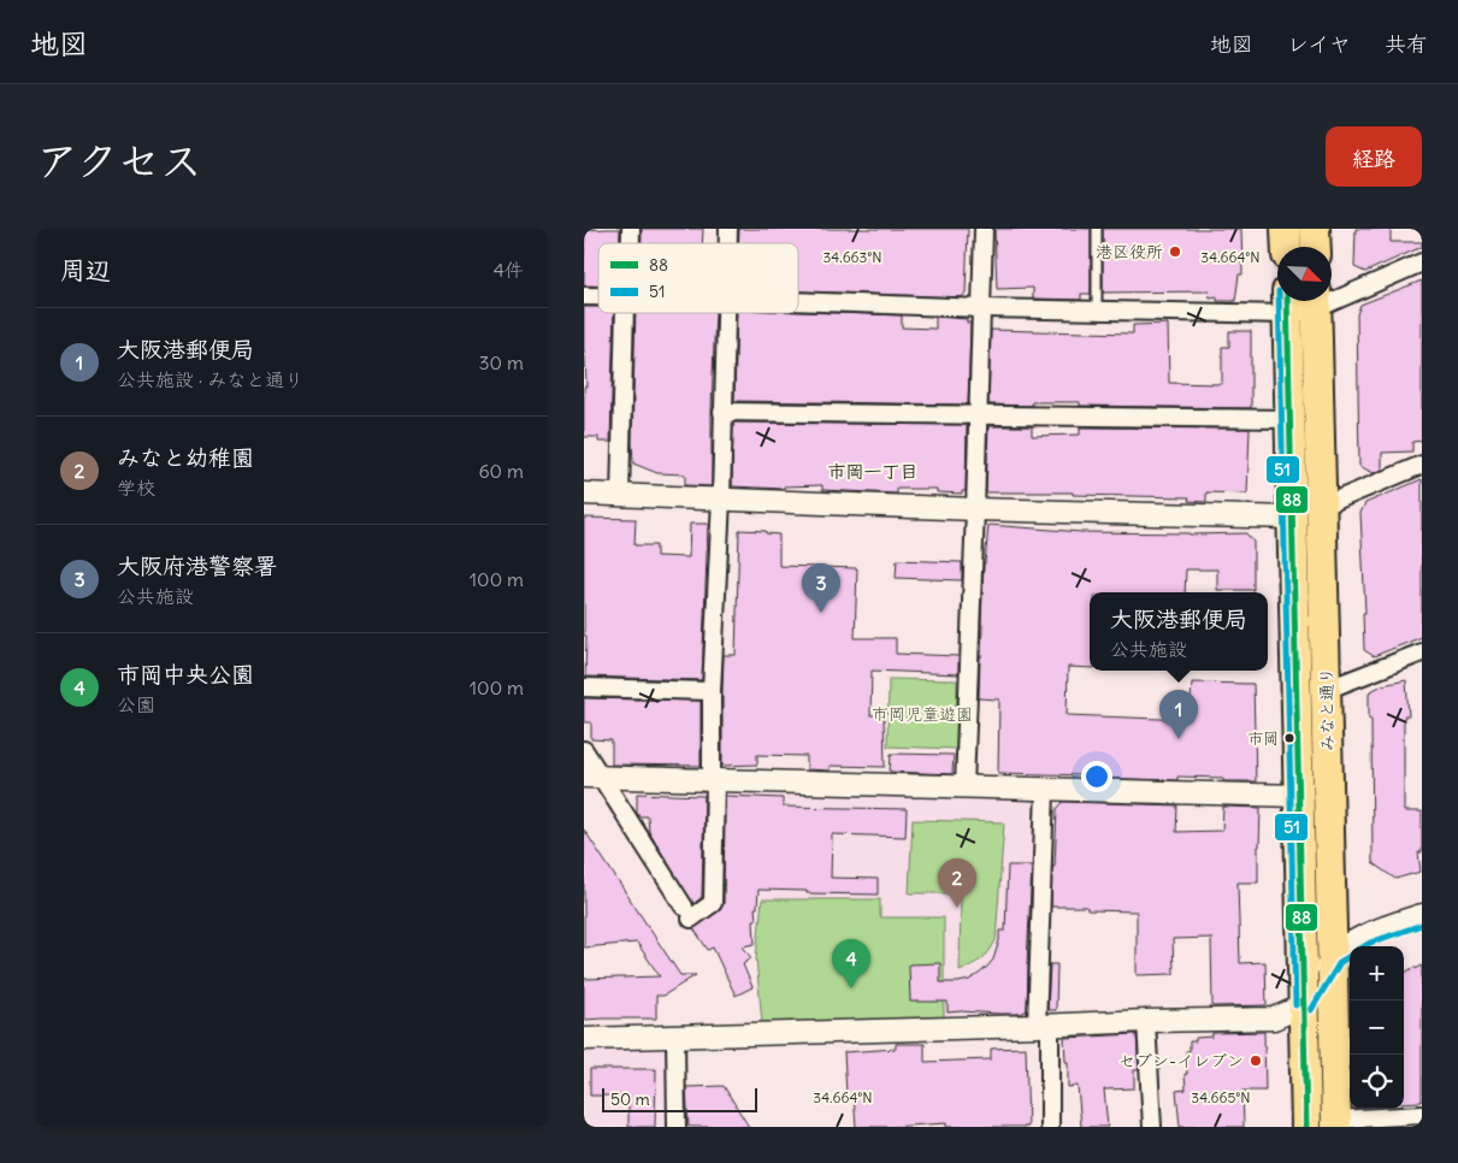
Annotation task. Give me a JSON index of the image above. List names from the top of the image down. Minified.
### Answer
{"streets":{"highway":["みなと通り"]},"districts":["市岡一丁目"],"parks":["市岡児童遊園"],"places":["港区役所","市岡","セブン-イレブン"],"lines":["transit line 88","transit line 51"],"legend":["88","51"],"scale_bar":"50 m","north":"bottom right","page":{"header":"地図","nav":["地図","レイヤ","共有"],"title":"アクセス","buttons":"経路","heading":["周辺","4件"],"list":[{"mark":"1","name":"大阪港郵便局","note":"公共施設 · みなと通り","value":"30 m"},{"mark":"2","name":"みなと幼稚園","note":"学校","value":"60 m"},{"mark":"3","name":"大阪府港警察署","note":"公共施設","value":"100 m"},{"mark":"4","name":"市岡中央公園","note":"公園","value":"100 m"}],"pins":["3","1","2","4"],"popup":["大阪港郵便局","公共施設"],"map_buttons":["+","−"],"scale":"50 m"},"coordinates":["34.663°N","34.664°N","34.665°N"]}
